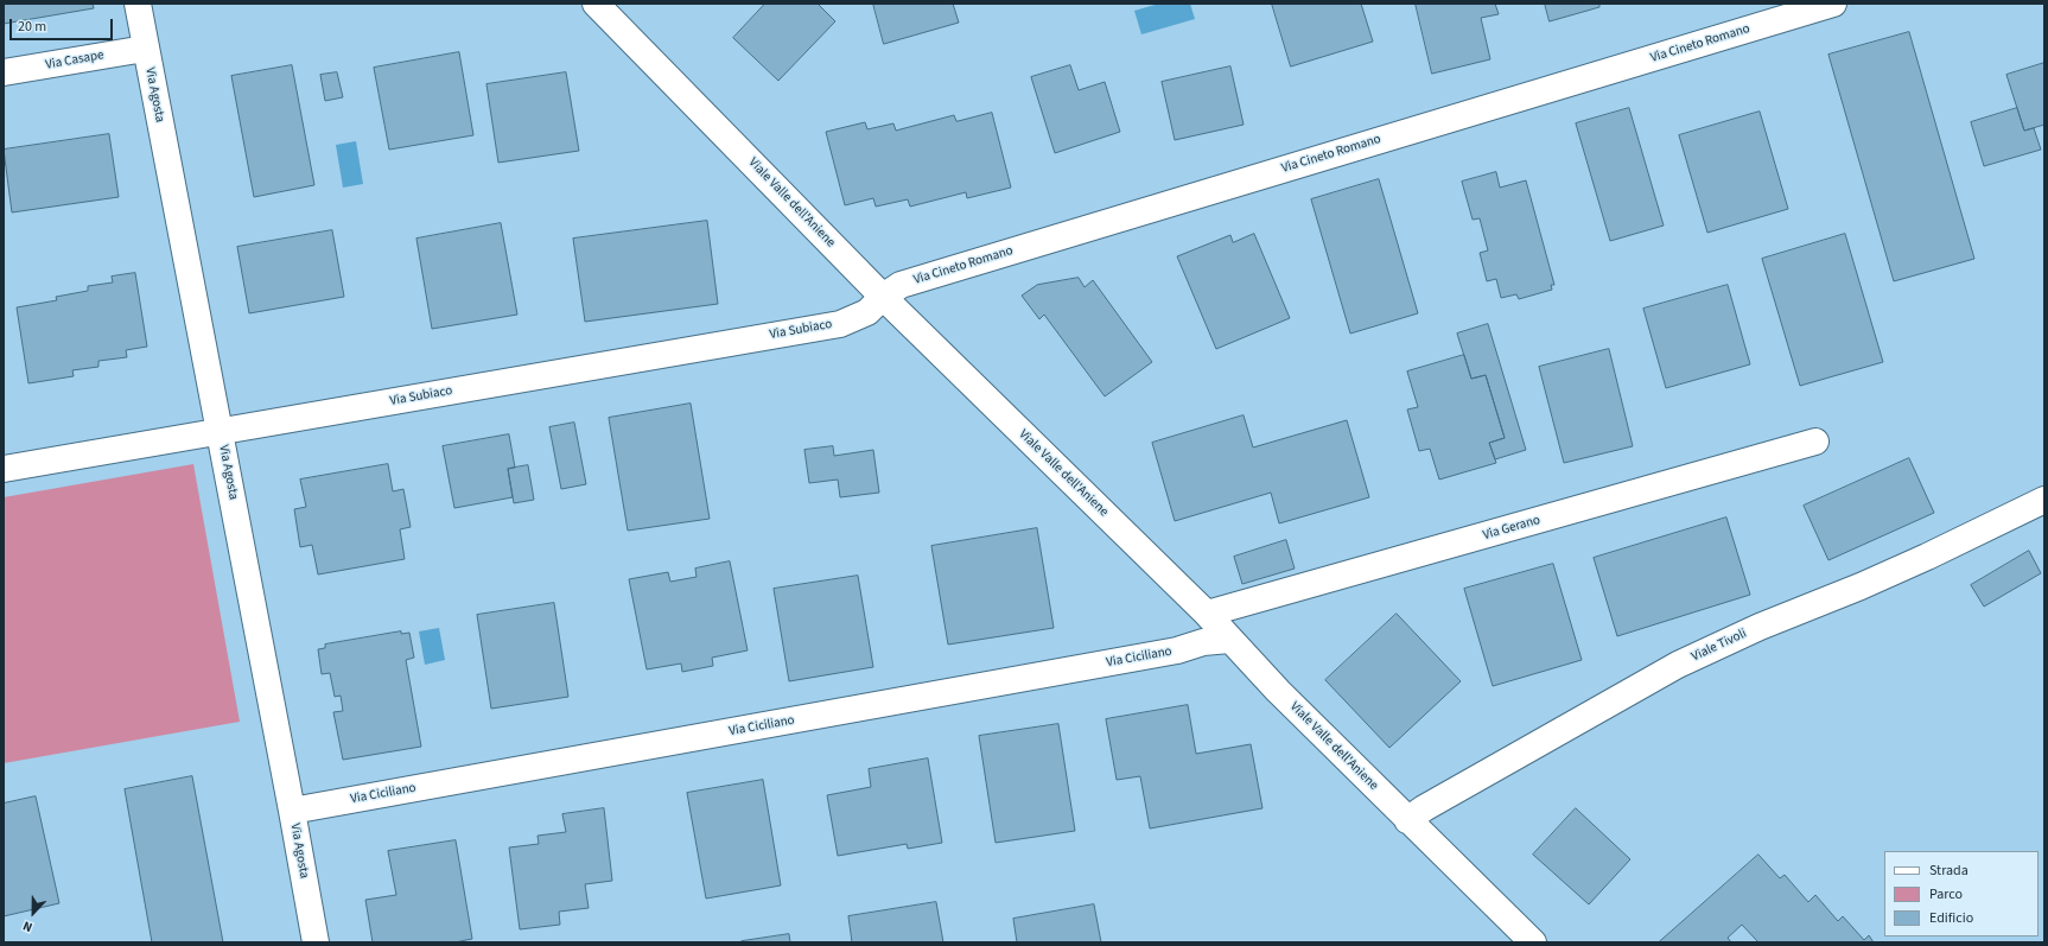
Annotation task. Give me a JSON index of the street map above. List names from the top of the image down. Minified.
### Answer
{"streets":{"street":["Via Cineto Romano","Via Casape","Via Agosta","Viale Valle dell'Aniene","Via Subiaco","Via Gerano","Viale Tivoli","Via Ciciliano"]},"crossings":[["Via Cineto Romano","Viale Valle dell'Aniene"],["Via Cineto Romano","Via Subiaco"],["Via Casape","Via Agosta"],["Via Agosta","Via Subiaco"],["Via Agosta","Via Ciciliano"],["Viale Valle dell'Aniene","Via Gerano"],["Viale Valle dell'Aniene","Viale Tivoli"],["Viale Valle dell'Aniene","Via Ciciliano"]],"legend":["Strada","Parco","Edificio"],"scale_bar":"20 m","north":"bottom"}
